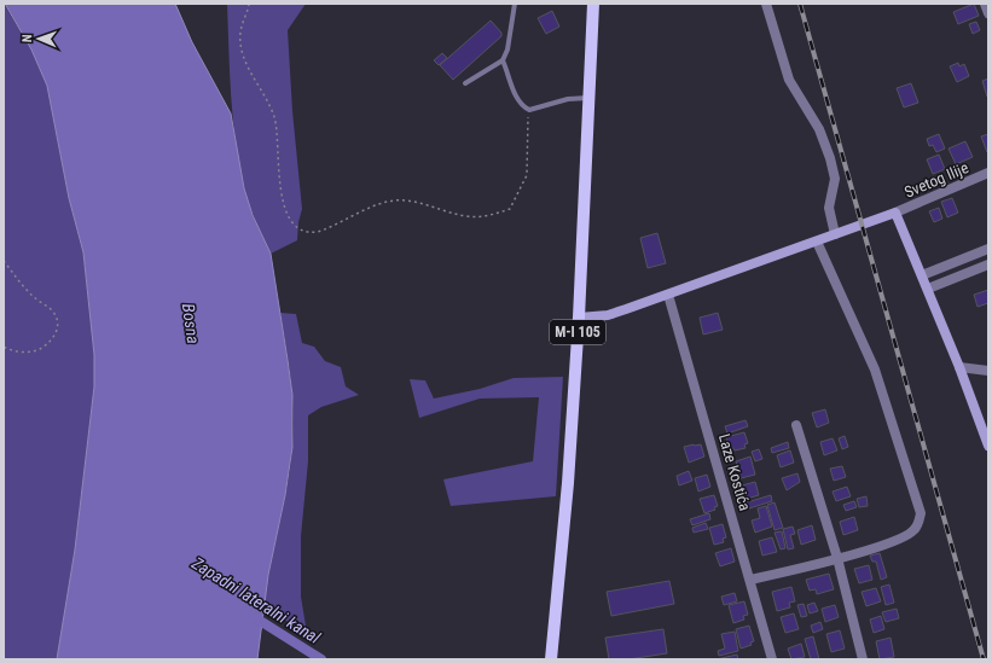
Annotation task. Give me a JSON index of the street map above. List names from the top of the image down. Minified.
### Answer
{"streets":{"main road":["M-I 105"],"street":["Svetog Ilije","Laze Kostića"]},"water":["Bosna","Zapadni lateralni kanal"],"north":"left"}
